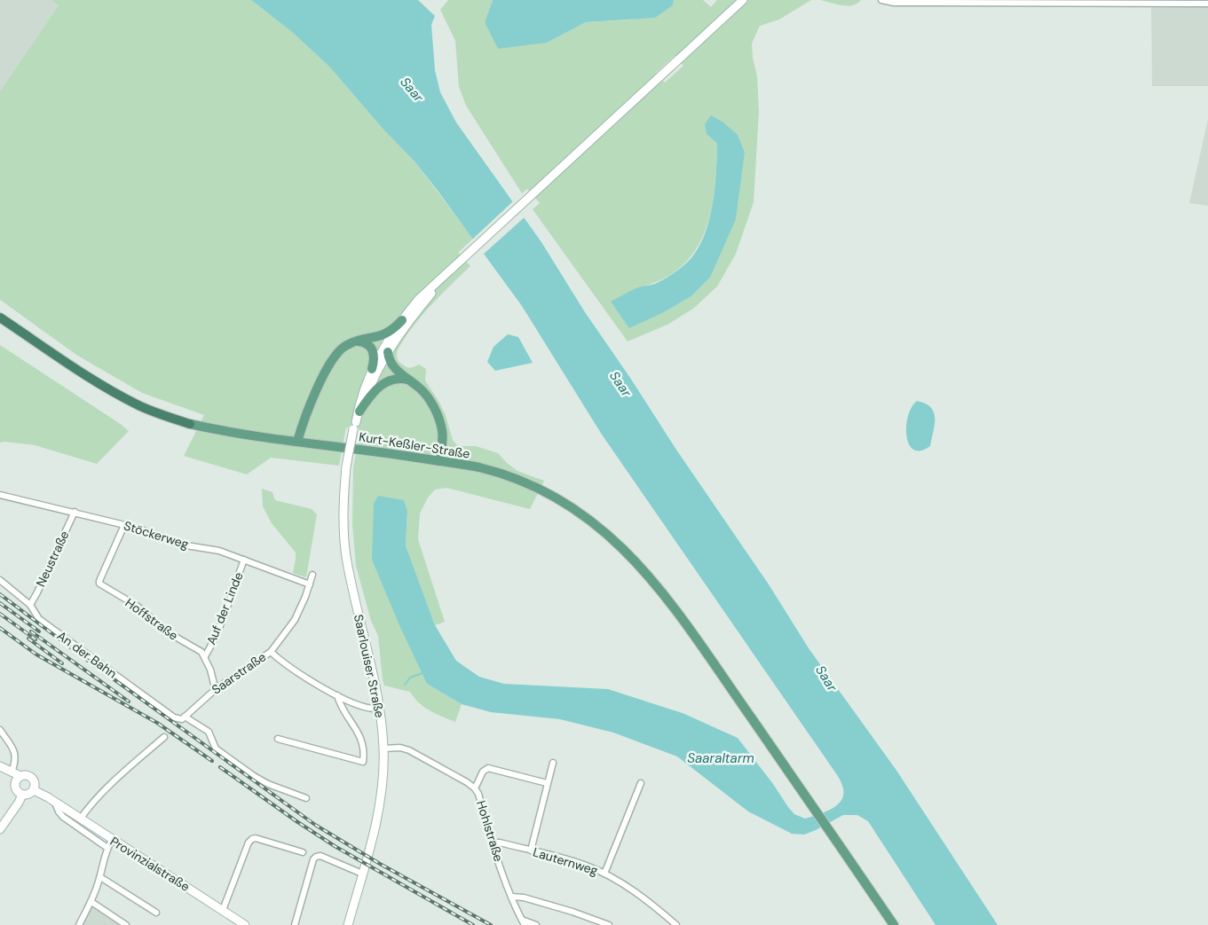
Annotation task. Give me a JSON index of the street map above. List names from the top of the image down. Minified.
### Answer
{"streets":{"main road":["Kurt-Keßler-Straße","Saarlouiser Straße","Provinzialstraße"],"street":["Stöckerweg","Neustraße","Auf der Linde","Hoffstraße","An der Bahn","Saarstraße","Hohlstraße","Lauternweg"]},"crossings":[["Stöckerweg","Neustraße"],["Stöckerweg","Auf der Linde"],["Stöckerweg","Hoffstraße"],["Stöckerweg","Saarstraße"],["Neustraße","An der Bahn"],["Auf der Linde","Hoffstraße"],["An der Bahn","Saarstraße"],["Saarlouiser Straße","Hohlstraße"],["Hohlstraße","Lauternweg"]],"water":["Saar","Saaraltarm"]}
